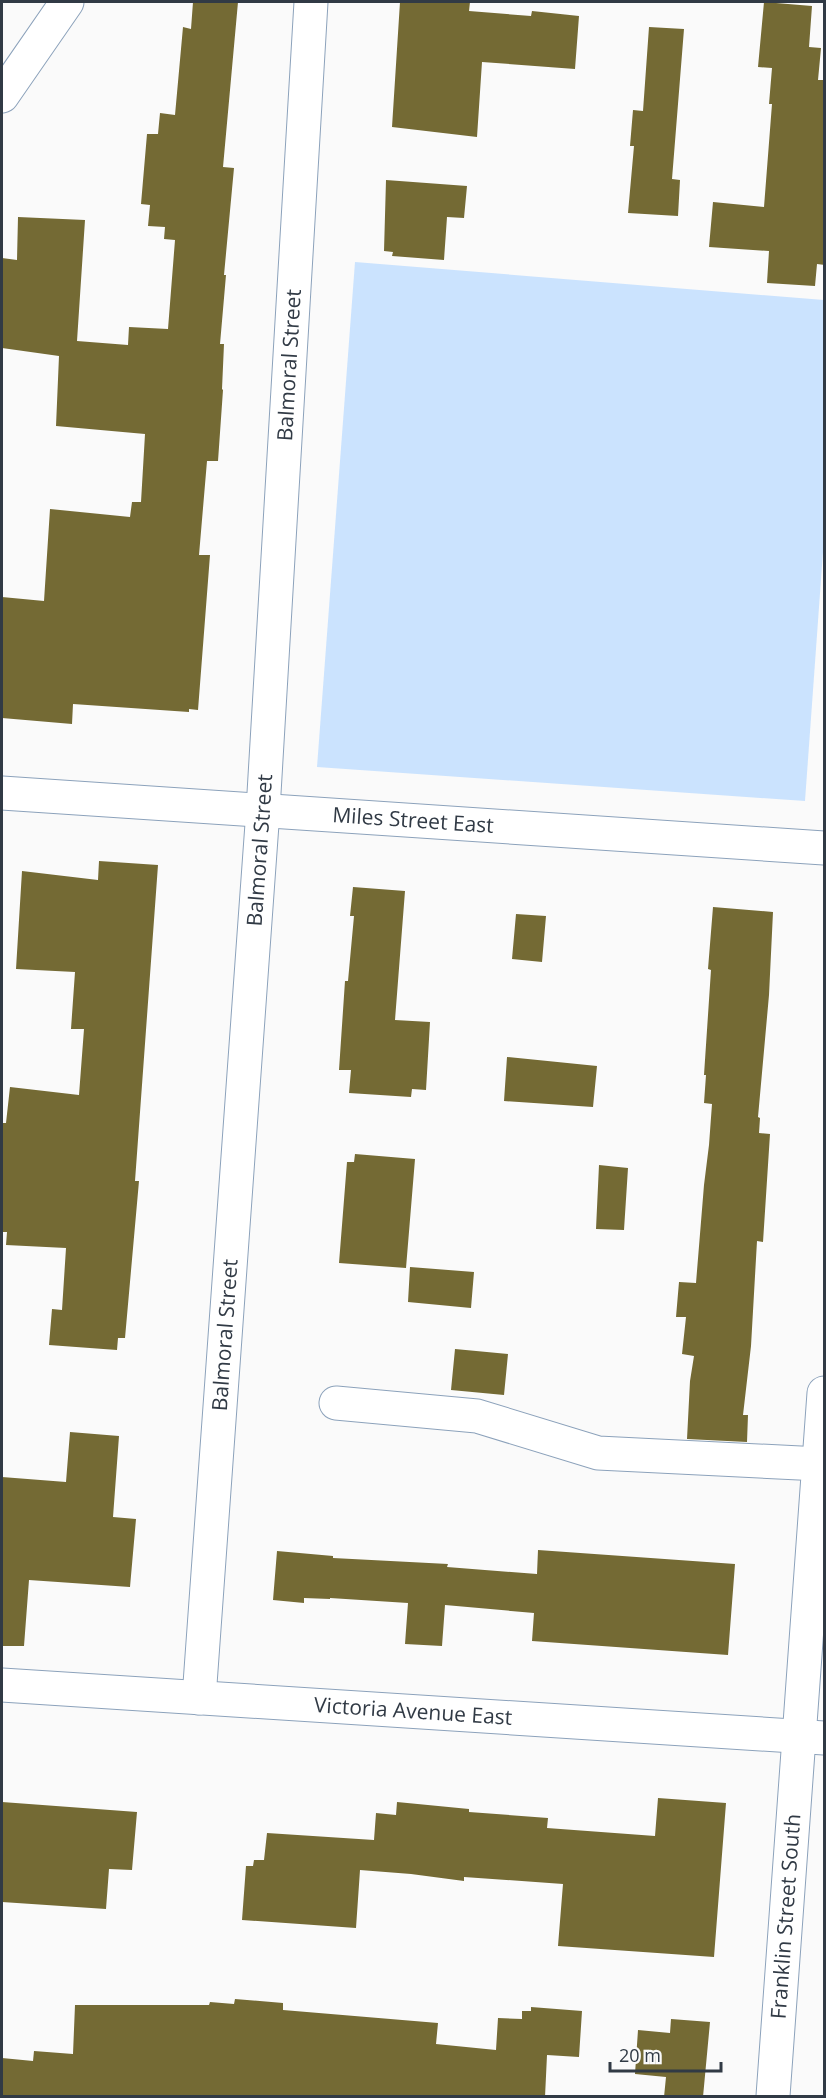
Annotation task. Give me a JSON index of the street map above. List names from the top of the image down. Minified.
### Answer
{"streets":{"street":["Balmoral Street","Miles Street East","Victoria Avenue East","Franklin Street South"]},"crossings":[["Balmoral Street","Miles Street East"],["Balmoral Street","Victoria Avenue East"],["Victoria Avenue East","Franklin Street South"]],"scale_bar":"20 m"}
